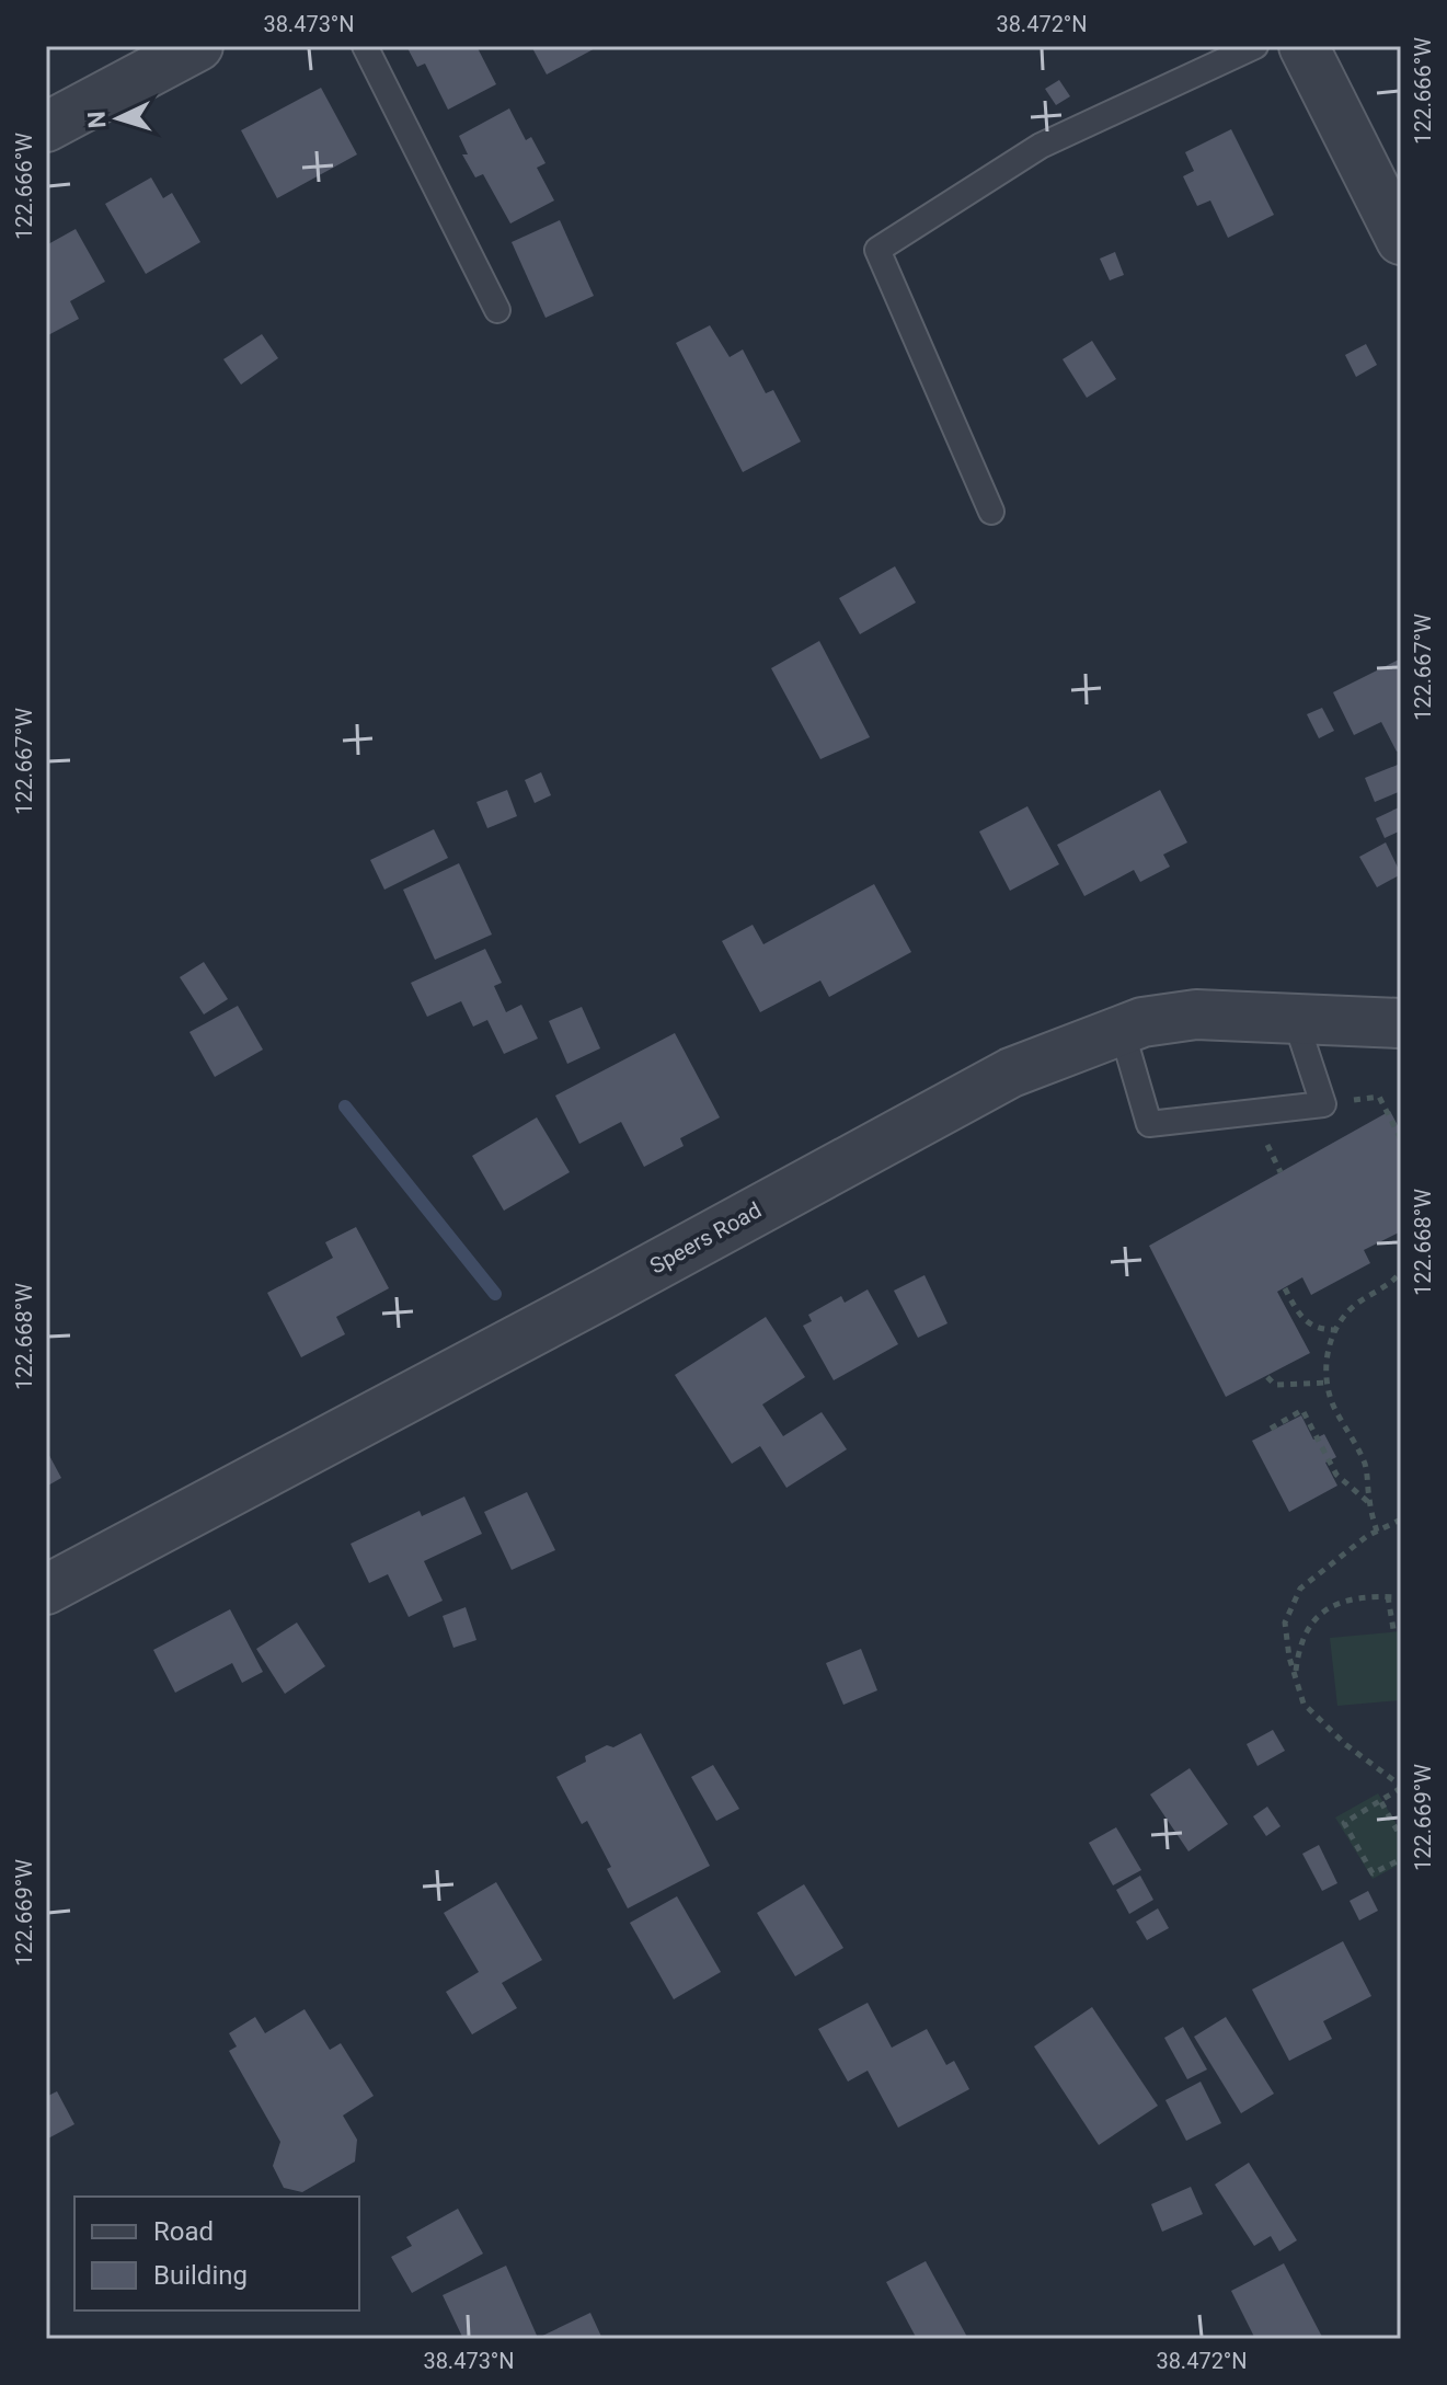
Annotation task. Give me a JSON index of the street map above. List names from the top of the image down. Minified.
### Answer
{"streets":{"street":["Speers Road"]},"legend":["Road","Building"],"north":"left","coordinates":["38.473°N","38.472°N","122.666°W","122.667°W","122.668°W","122.669°W"]}
